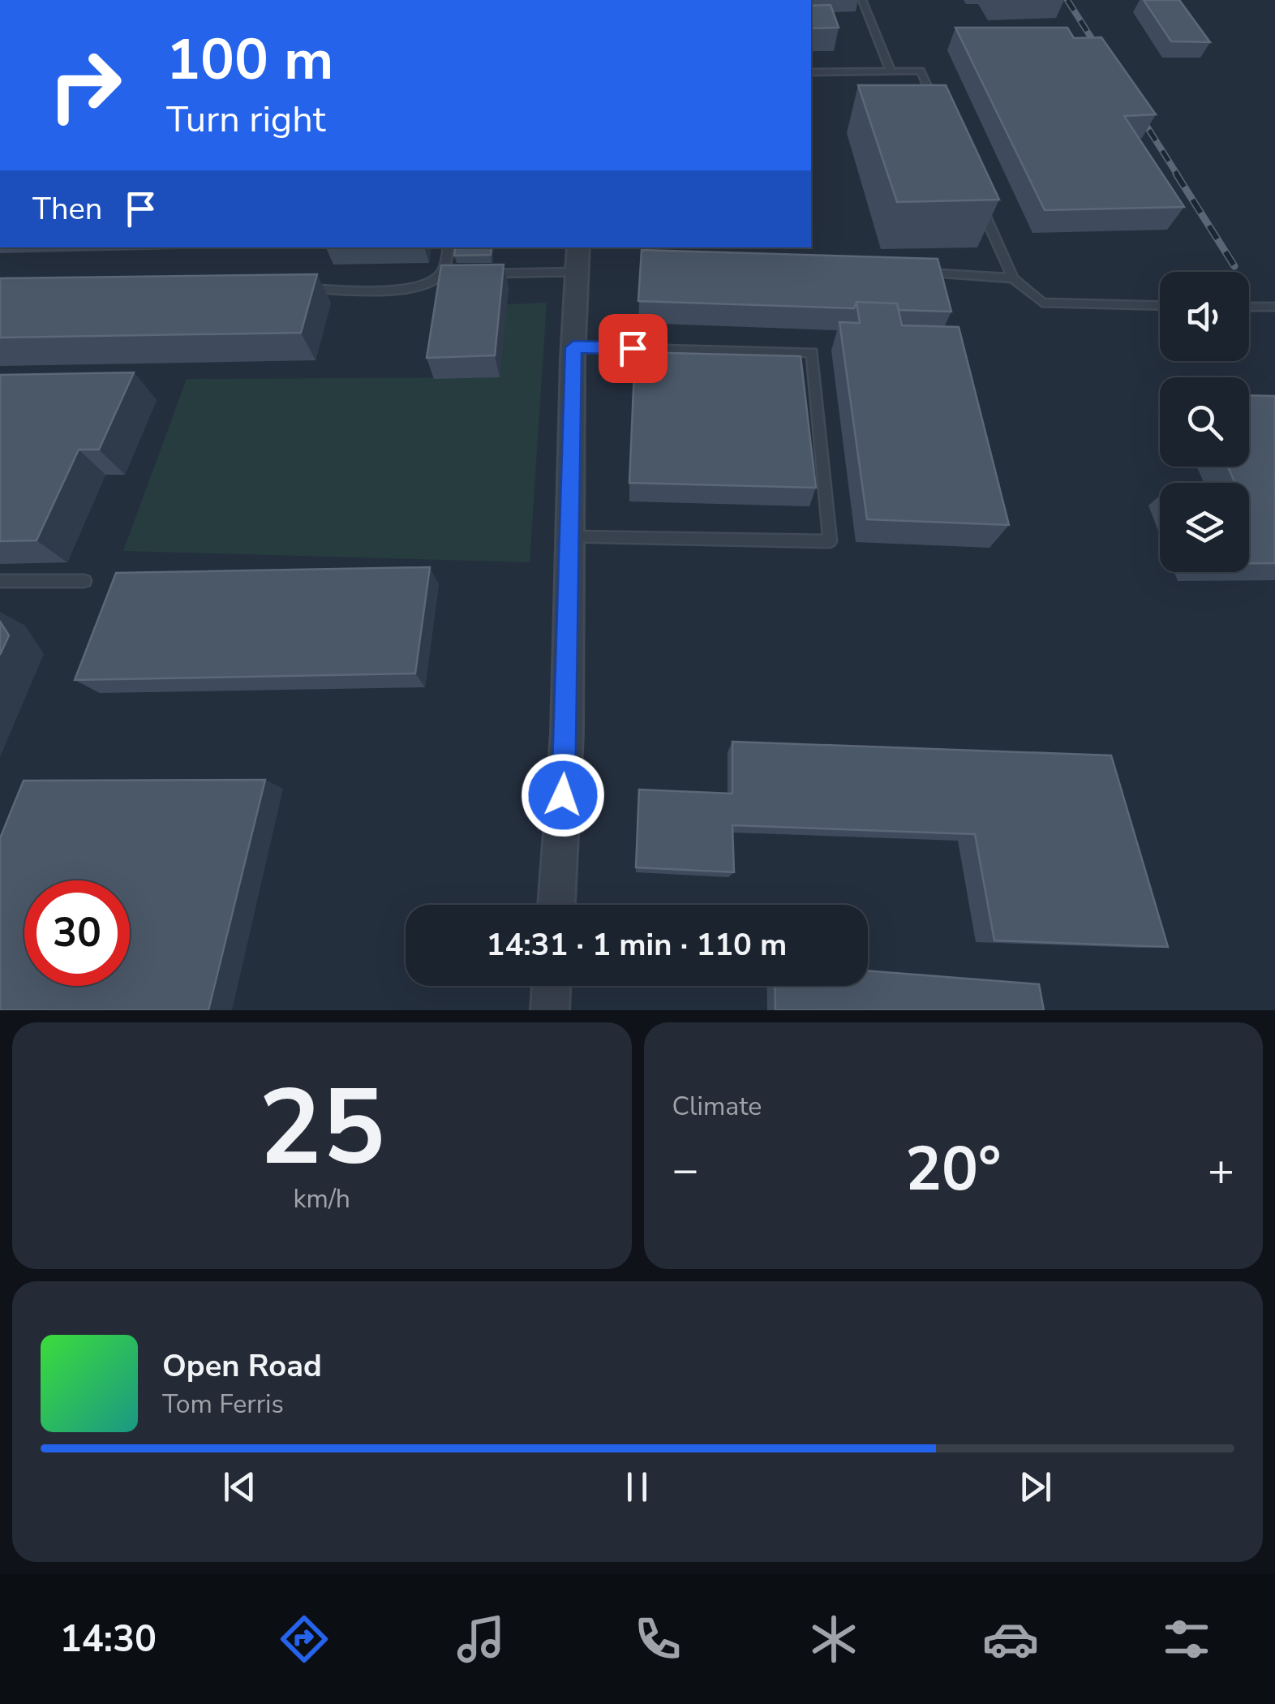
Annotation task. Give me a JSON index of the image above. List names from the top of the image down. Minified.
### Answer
{"page":{"turn":["100 m","Turn right"],"then":"Then","limit":"30","trip":"14:31 · 1 min · 110 m","tile":[["25","km/h"],"Climate"],"heat":["−","20°","+"],"song":["Open Road","Tom Ferris"],"tabs":"14:30"}}
